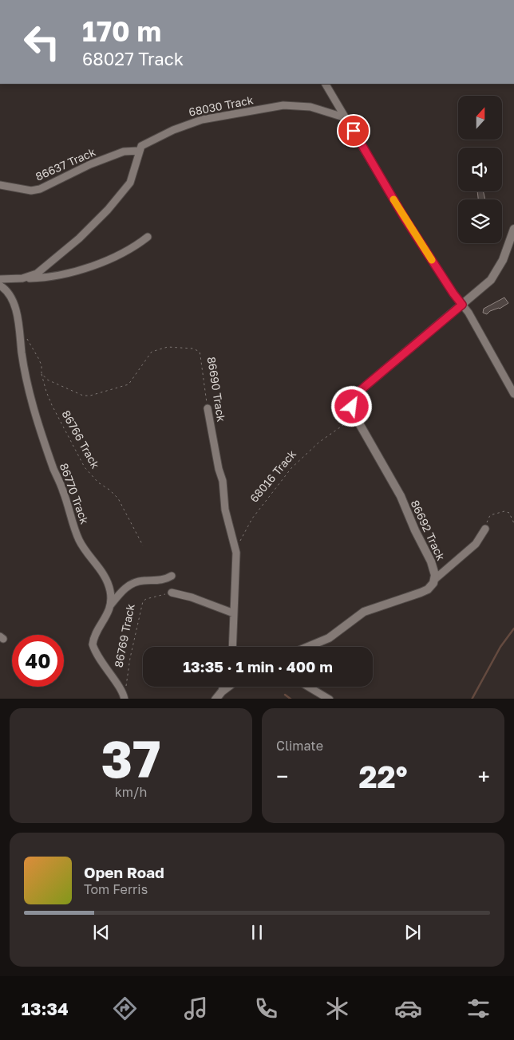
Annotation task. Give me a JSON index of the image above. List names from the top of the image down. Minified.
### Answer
{"streets":{"street":["68030 Track","86637 Track","86690 Track","86770 Track","86692 Track"],"path":["86766 Track","68016 Track","86769 Track"]},"crossings":[["68030 Track","86637 Track"],["86690 Track","86766 Track"],["86690 Track","68016 Track"],["68016 Track","86692 Track"]],"north":"top","page":{"turn":["170 m","68027 Track"],"limit":"40","trip":"13:35 · 1 min · 400 m","tile":[["37","km/h"],"Climate"],"heat":["−","22°","+"],"song":["Open Road","Tom Ferris"],"tabs":"13:34"}}
